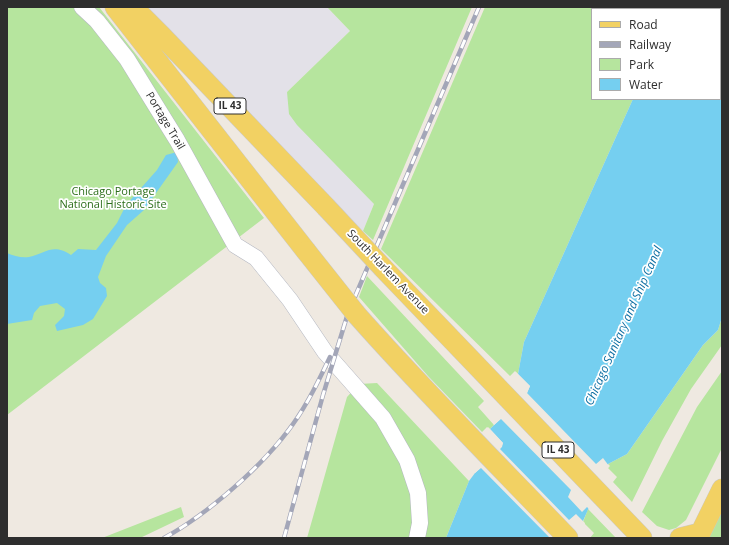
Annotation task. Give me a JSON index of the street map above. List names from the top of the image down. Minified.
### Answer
{"streets":{"main road":["IL 43","South Harlem Avenue"],"street":["Portage Trail"]},"water":["Chicago Sanitary and Ship Canal"],"parks":["Chicago Portage National Historic Site"],"legend":["Road","Railway","Park","Water"]}
